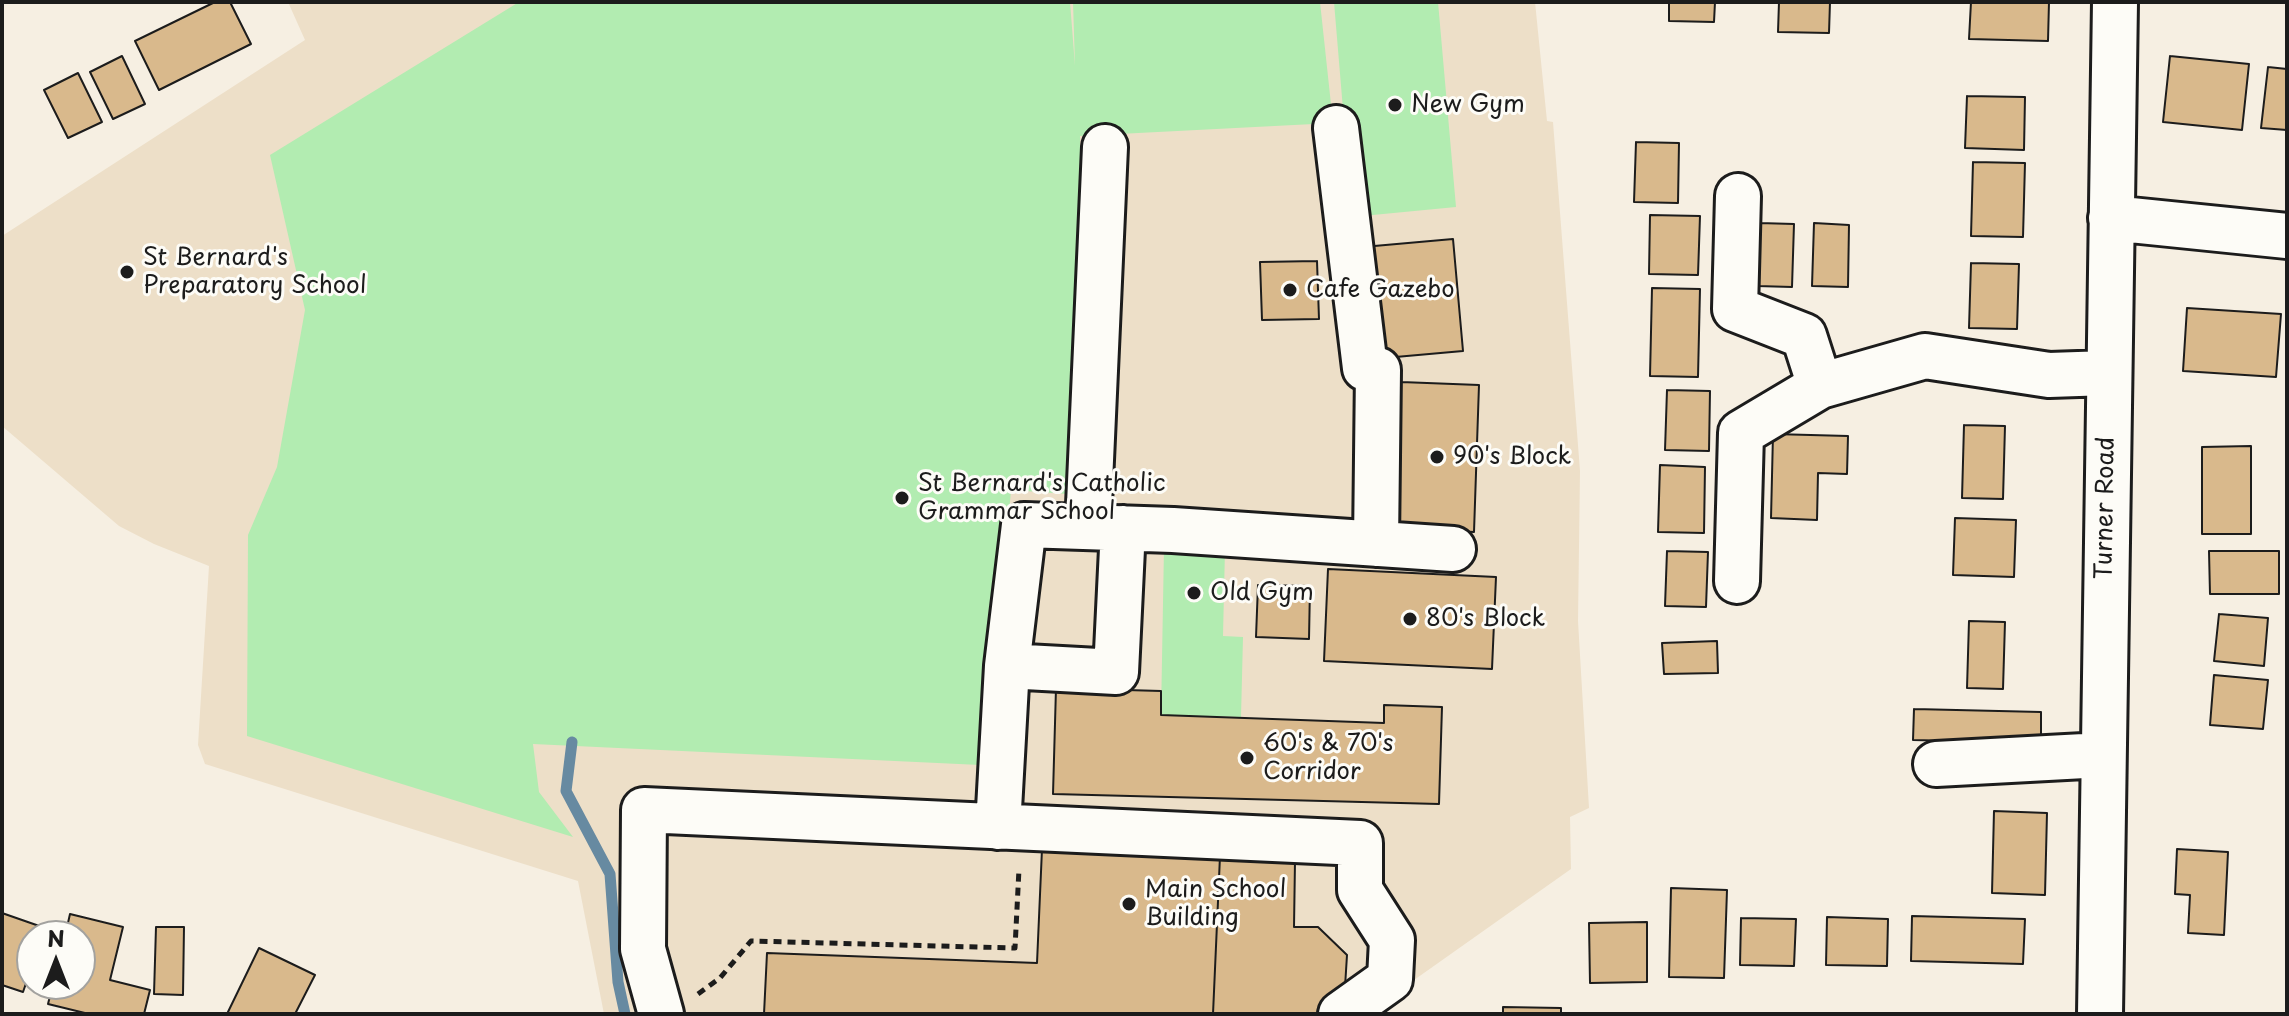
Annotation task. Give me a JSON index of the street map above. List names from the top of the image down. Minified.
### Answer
{"streets":{"street":["Turner Road"]},"places":["New Gym","St Bernard's Preparatory School","Cafe Gazebo","90's Block","St Bernard's Catholic Grammar School","Old Gym","80's Block","60's & 70's Corridor","Main School Building"],"north":"top"}
